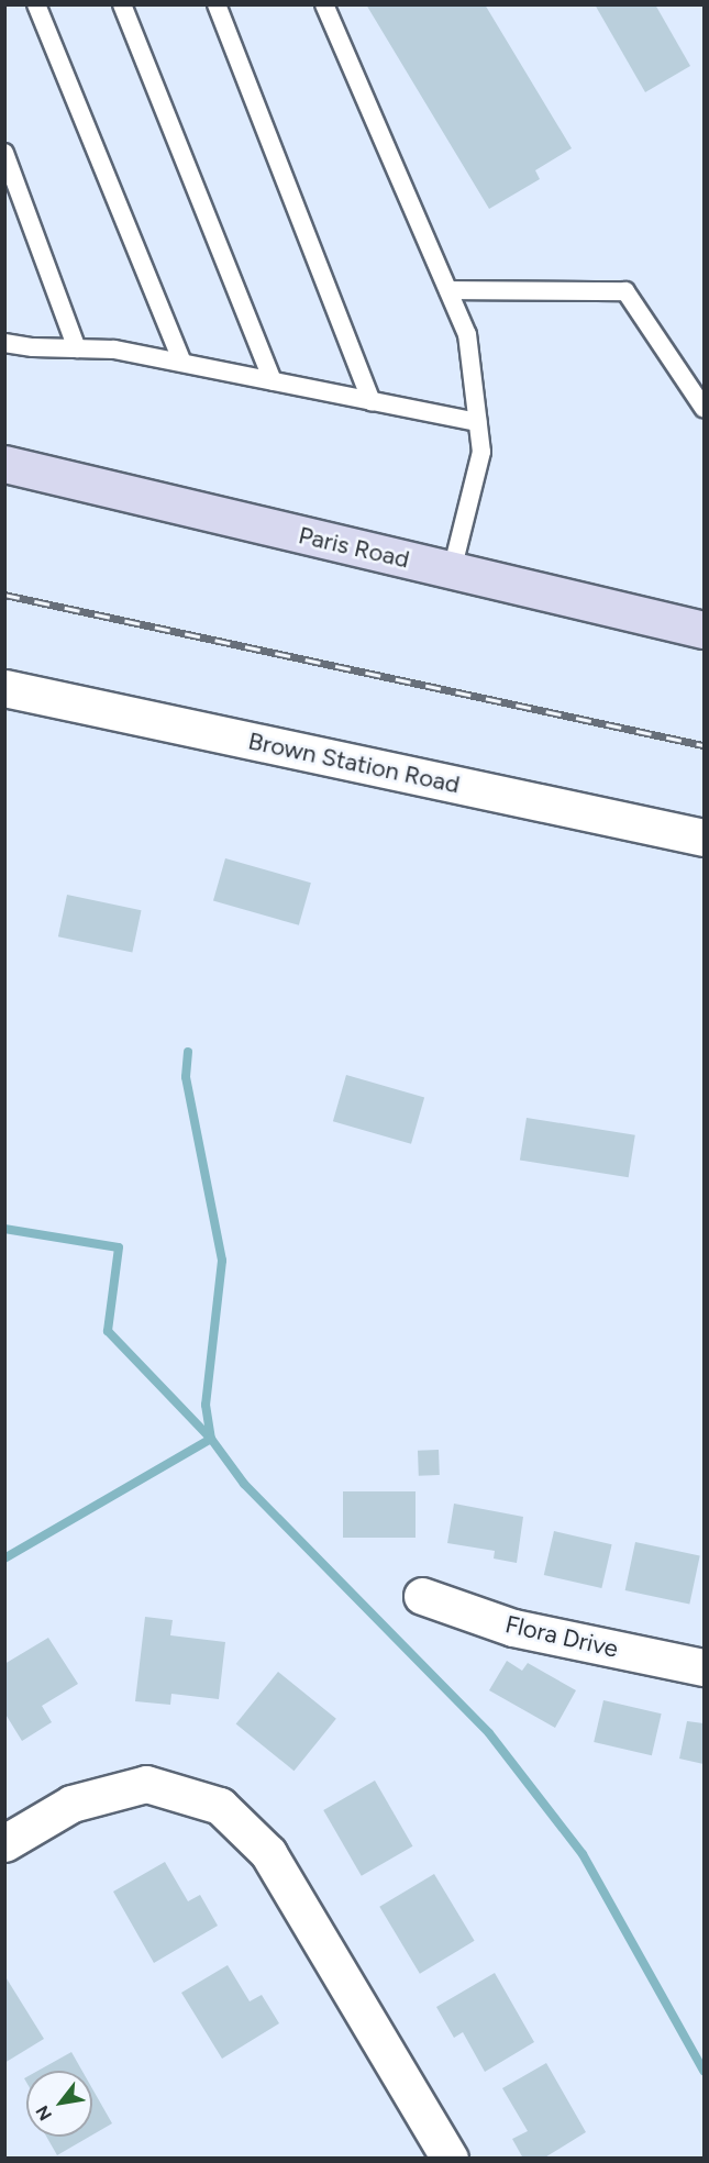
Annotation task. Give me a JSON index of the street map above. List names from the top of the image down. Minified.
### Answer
{"streets":{"main road":["Paris Road"],"street":["Brown Station Road","Flora Drive"]},"north":"bottom left"}
